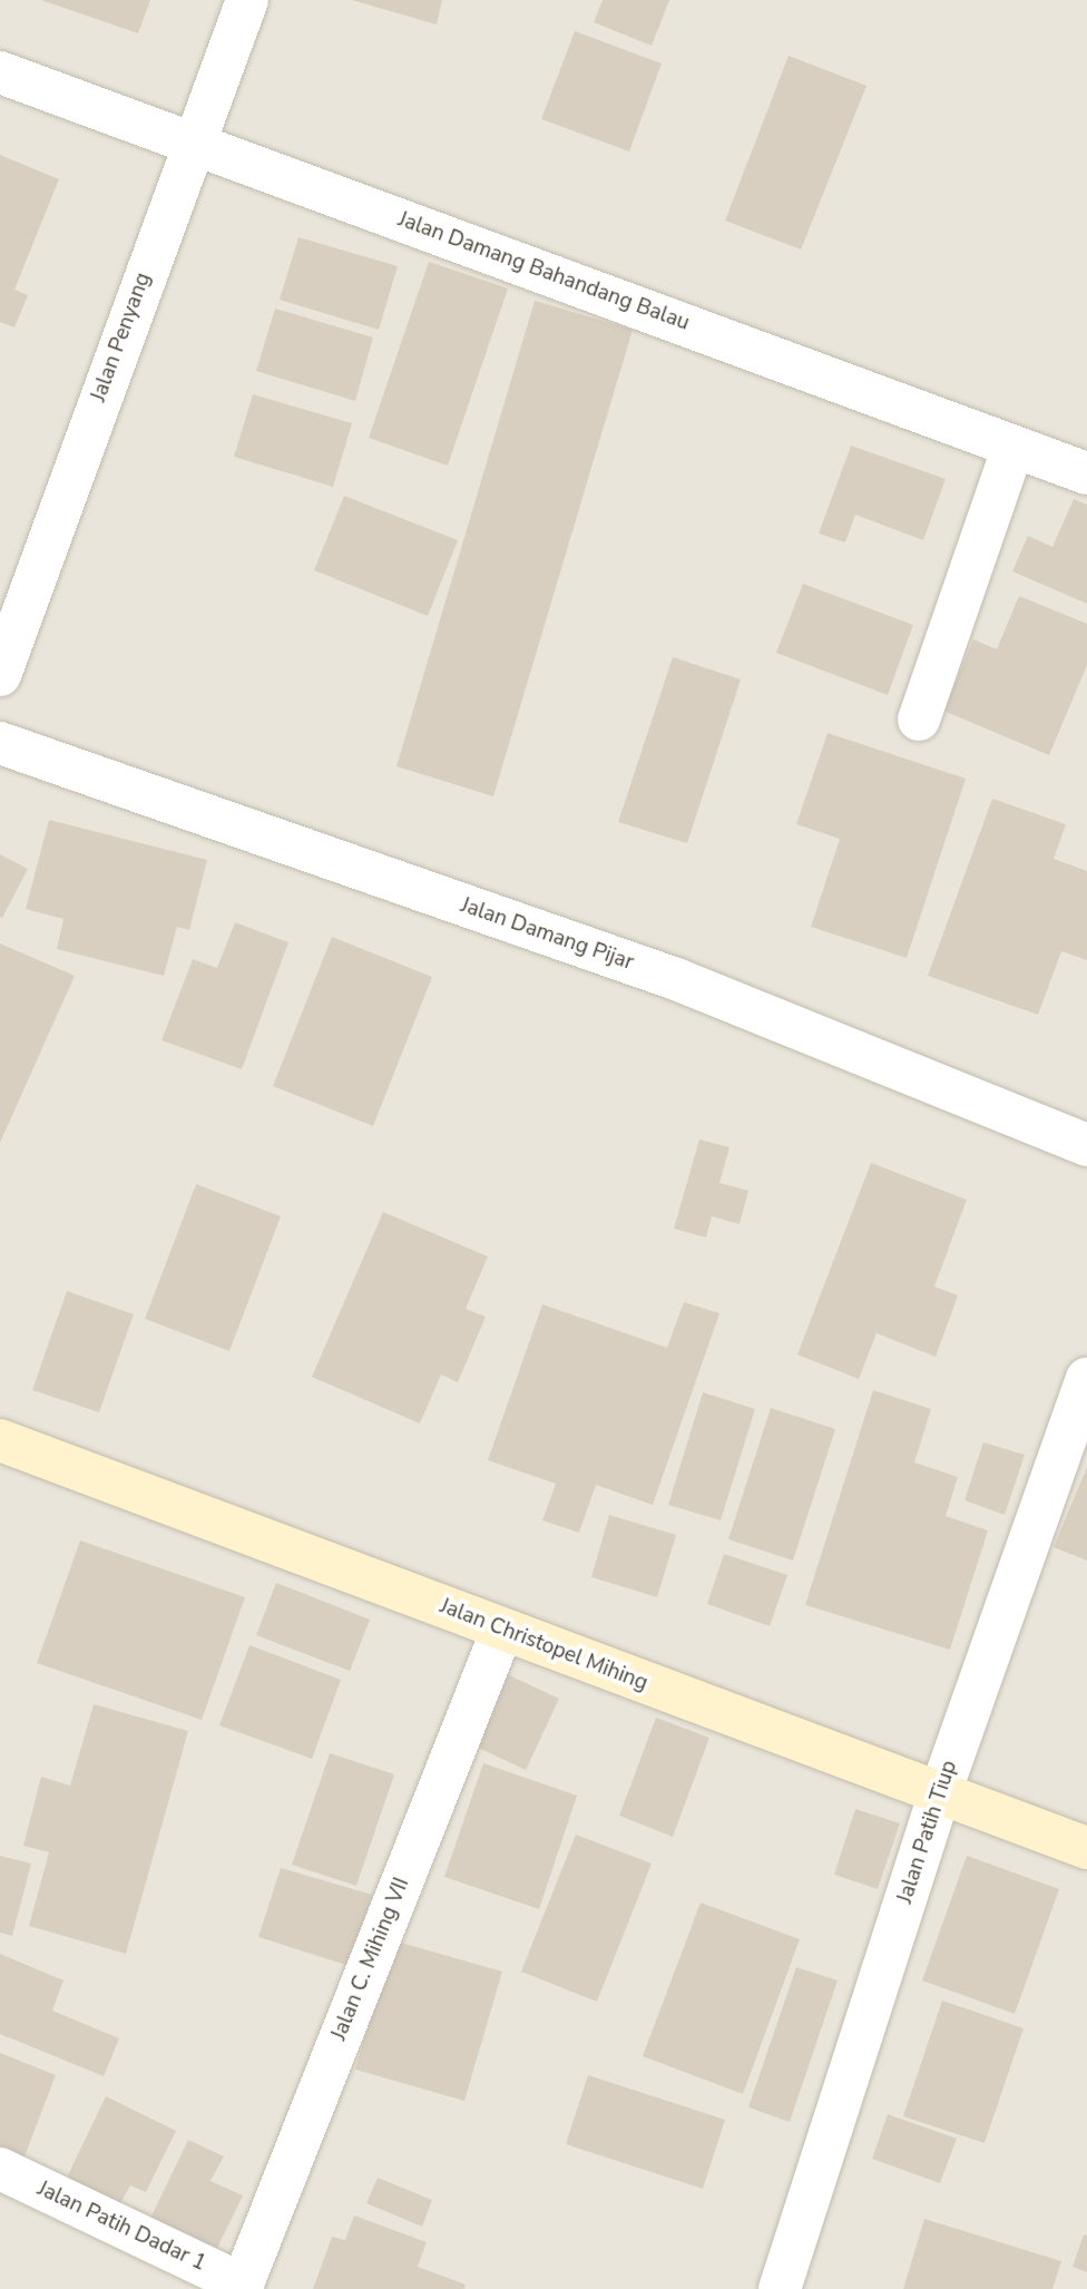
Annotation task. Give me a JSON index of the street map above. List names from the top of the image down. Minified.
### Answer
{"streets":{"street":["Jalan Damang Bahandang Balau","Jalan Penyang","Jalan Damang Pijar","Jalan Christopel Mihing","Jalan Patih Tiup","Jalan C. Mihing VII","Jalan Patih Dadar 1"]},"crossings":[["Jalan Damang Bahandang Balau","Jalan Penyang"],["Jalan Christopel Mihing","Jalan Patih Tiup"],["Jalan Christopel Mihing","Jalan C. Mihing VII"],["Jalan C. Mihing VII","Jalan Patih Dadar 1"]]}
